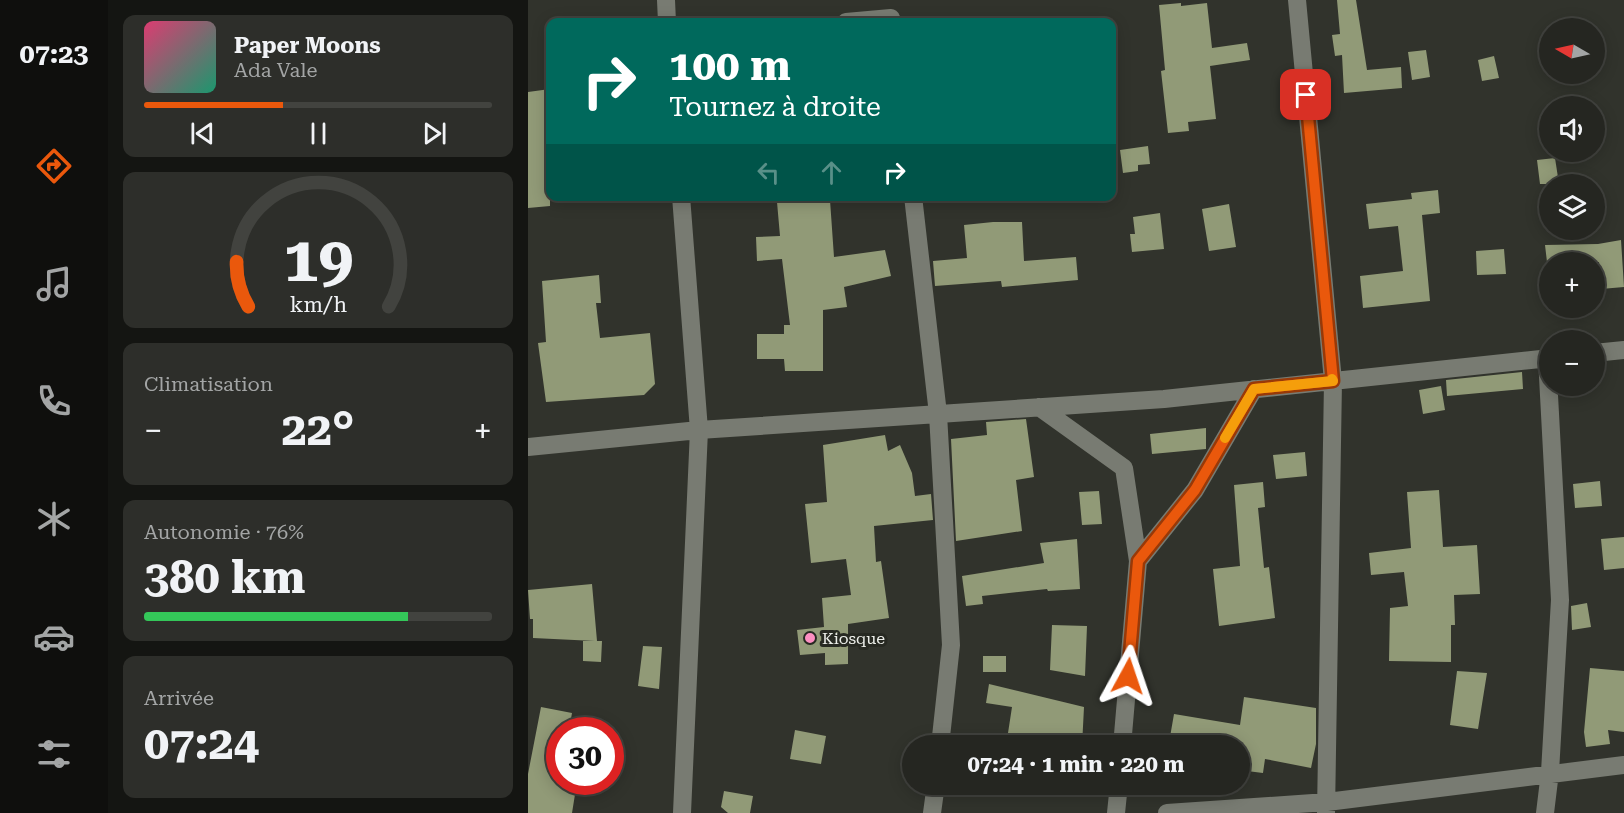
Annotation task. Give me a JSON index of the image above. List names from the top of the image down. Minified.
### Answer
{"places":["Kiosque"],"north":"left","page":{"tabs":"07:23","map_buttons":["+","−"],"turn":["100 m","Tournez à droite"],"song":["Paper Moons","Ada Vale"],"tile":["Climatisation",["Autonomie · 76%","380 km"],["Arrivée","07:24"]],"heat":["−","22°","+"],"limit":"30","trip":"07:24 · 1 min · 220 m","gauge":["19","km/h"]}}
